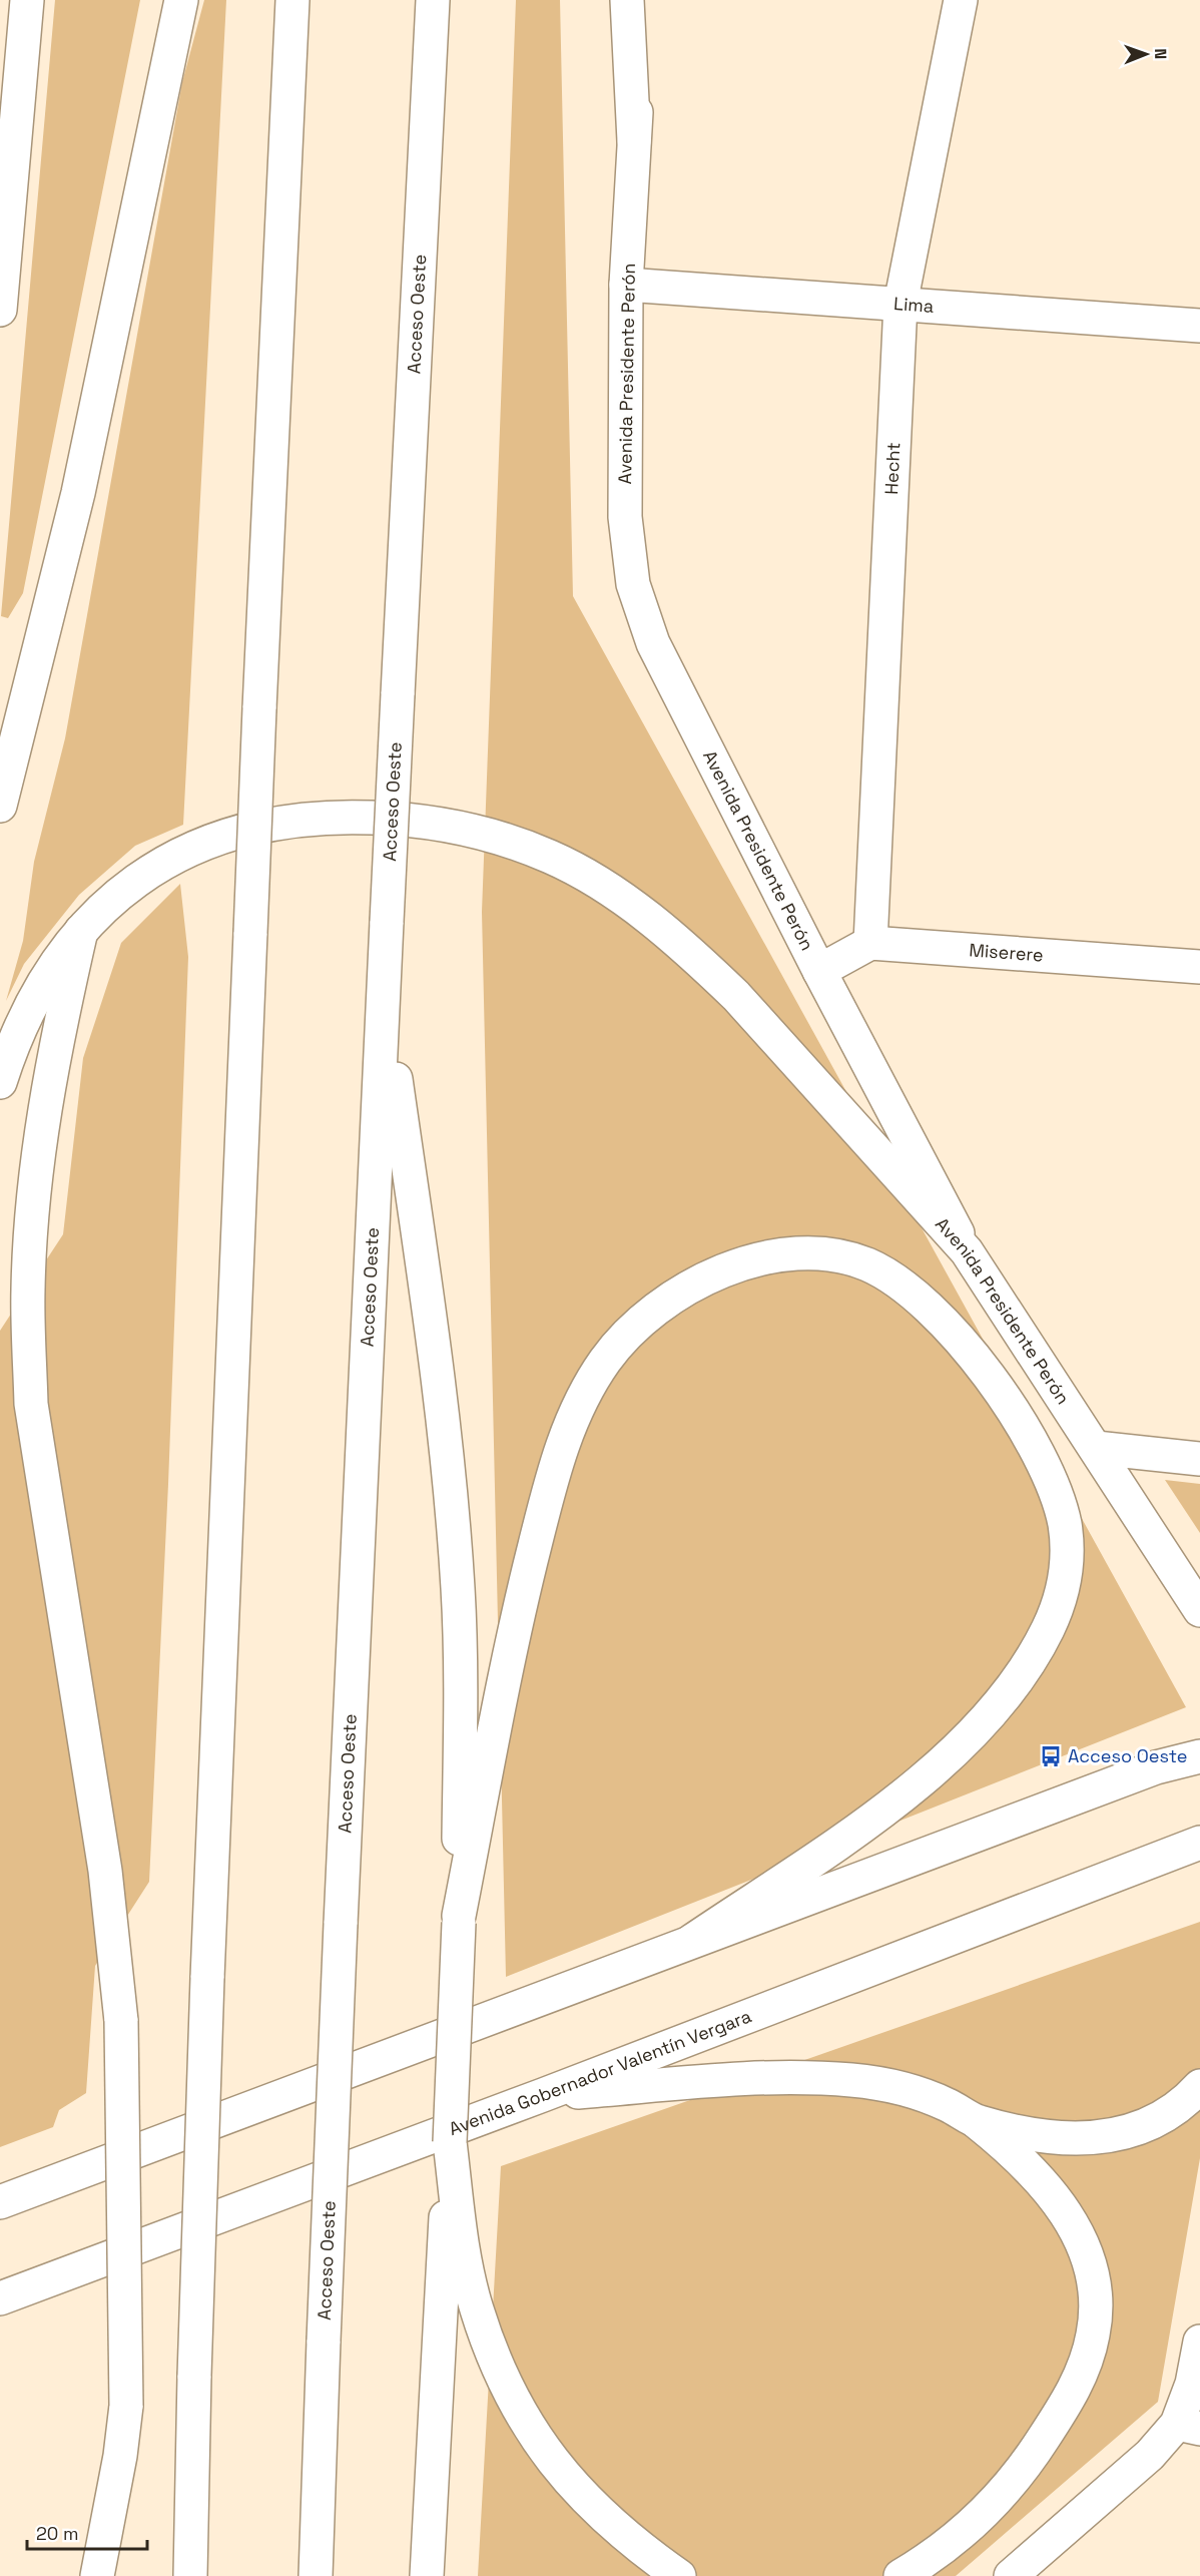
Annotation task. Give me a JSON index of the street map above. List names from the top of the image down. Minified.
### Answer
{"streets":{"main road":["Lima","Acceso Oeste","Avenida Presidente Perón","Hecht","Miserere","Avenida Gobernador Valentín Vergara"]},"crossings":[["Lima","Avenida Presidente Perón"],["Lima","Hecht"],["Hecht","Miserere"]],"places":{"bus stop":["Acceso Oeste"]},"scale_bar":"20 m","north":"right"}
